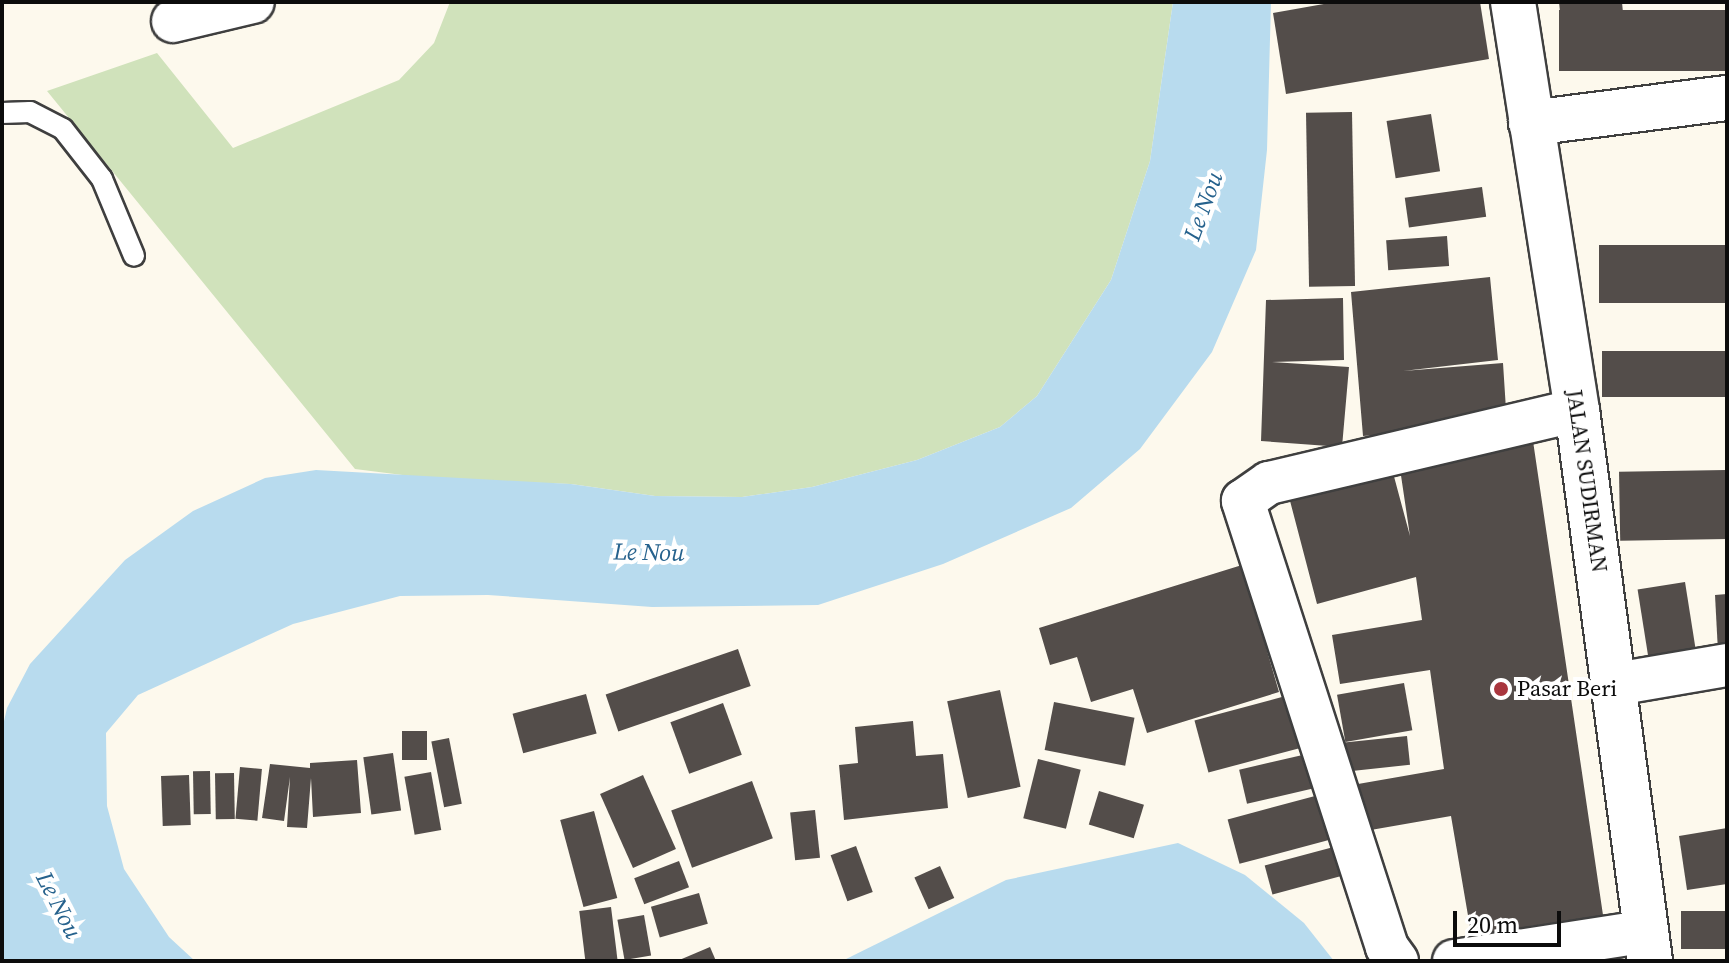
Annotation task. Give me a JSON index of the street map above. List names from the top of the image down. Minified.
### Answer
{"streets":{"street":["JALAN SUDIRMAN"]},"water":["Le Nou"],"places":["Pasar Beri"],"scale_bar":"20 m"}
